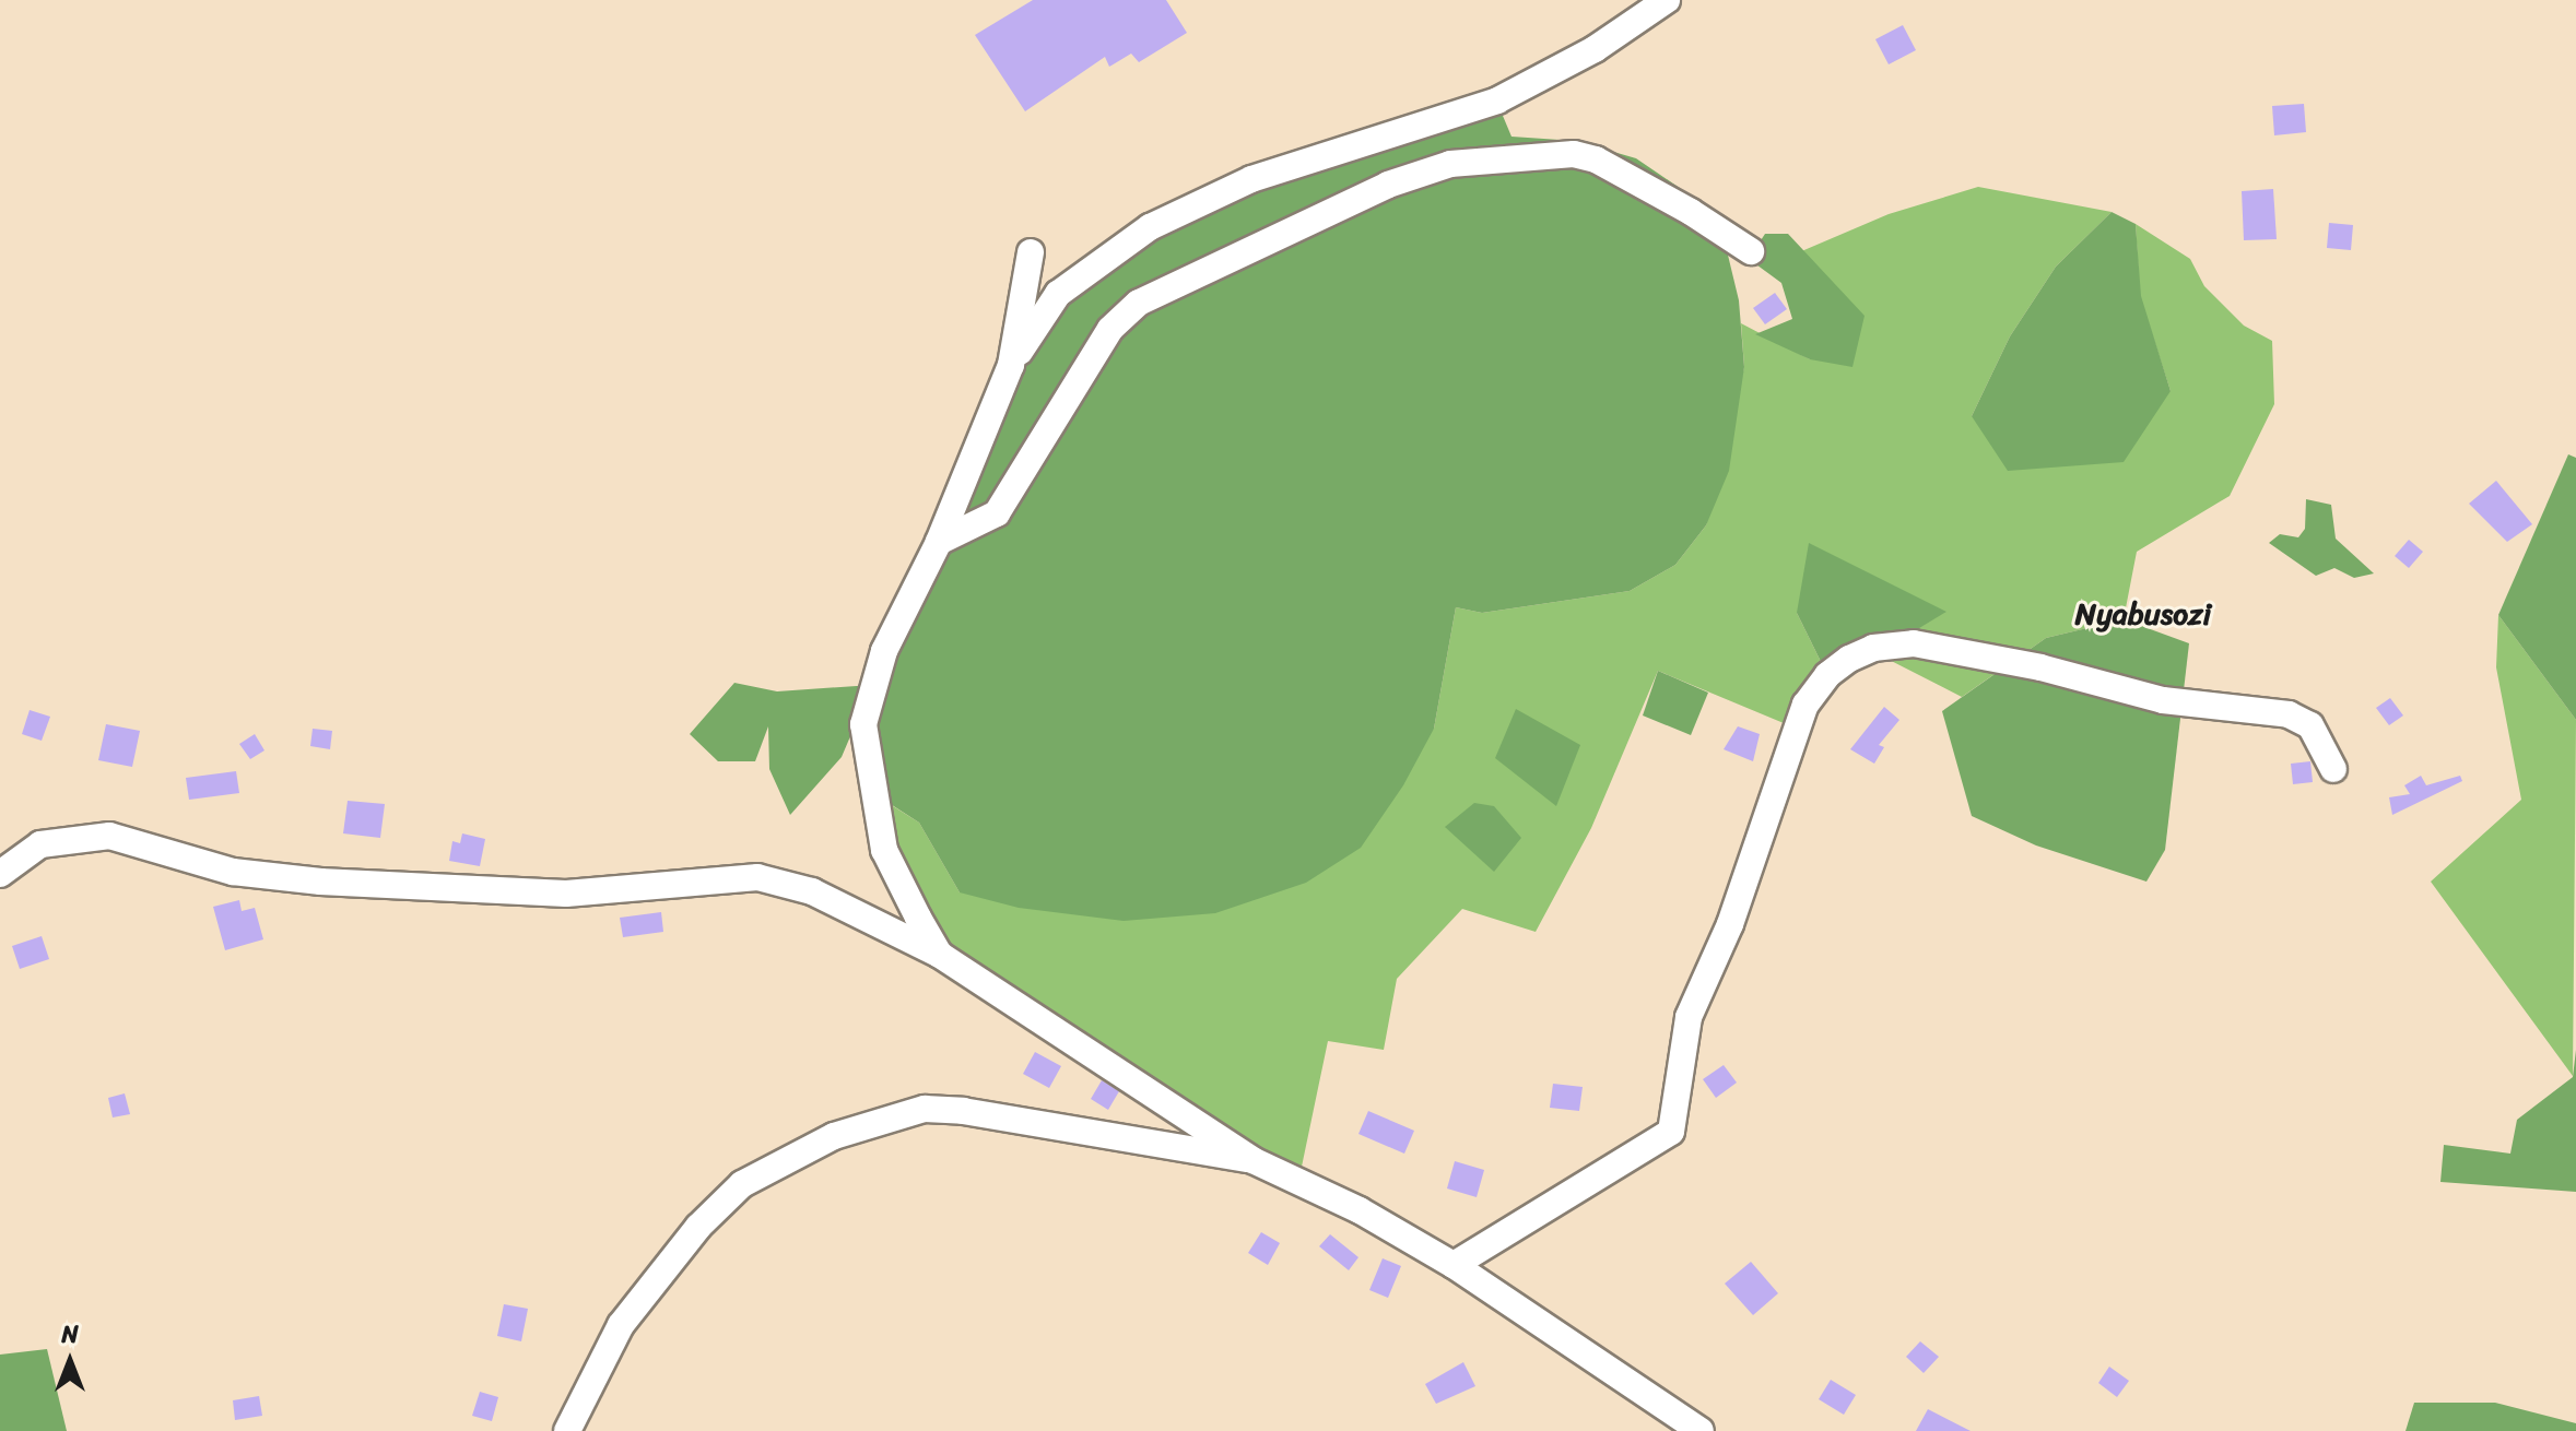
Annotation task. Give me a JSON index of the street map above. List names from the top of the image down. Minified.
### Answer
{"districts":["Nyabusozi"],"north":"top"}
